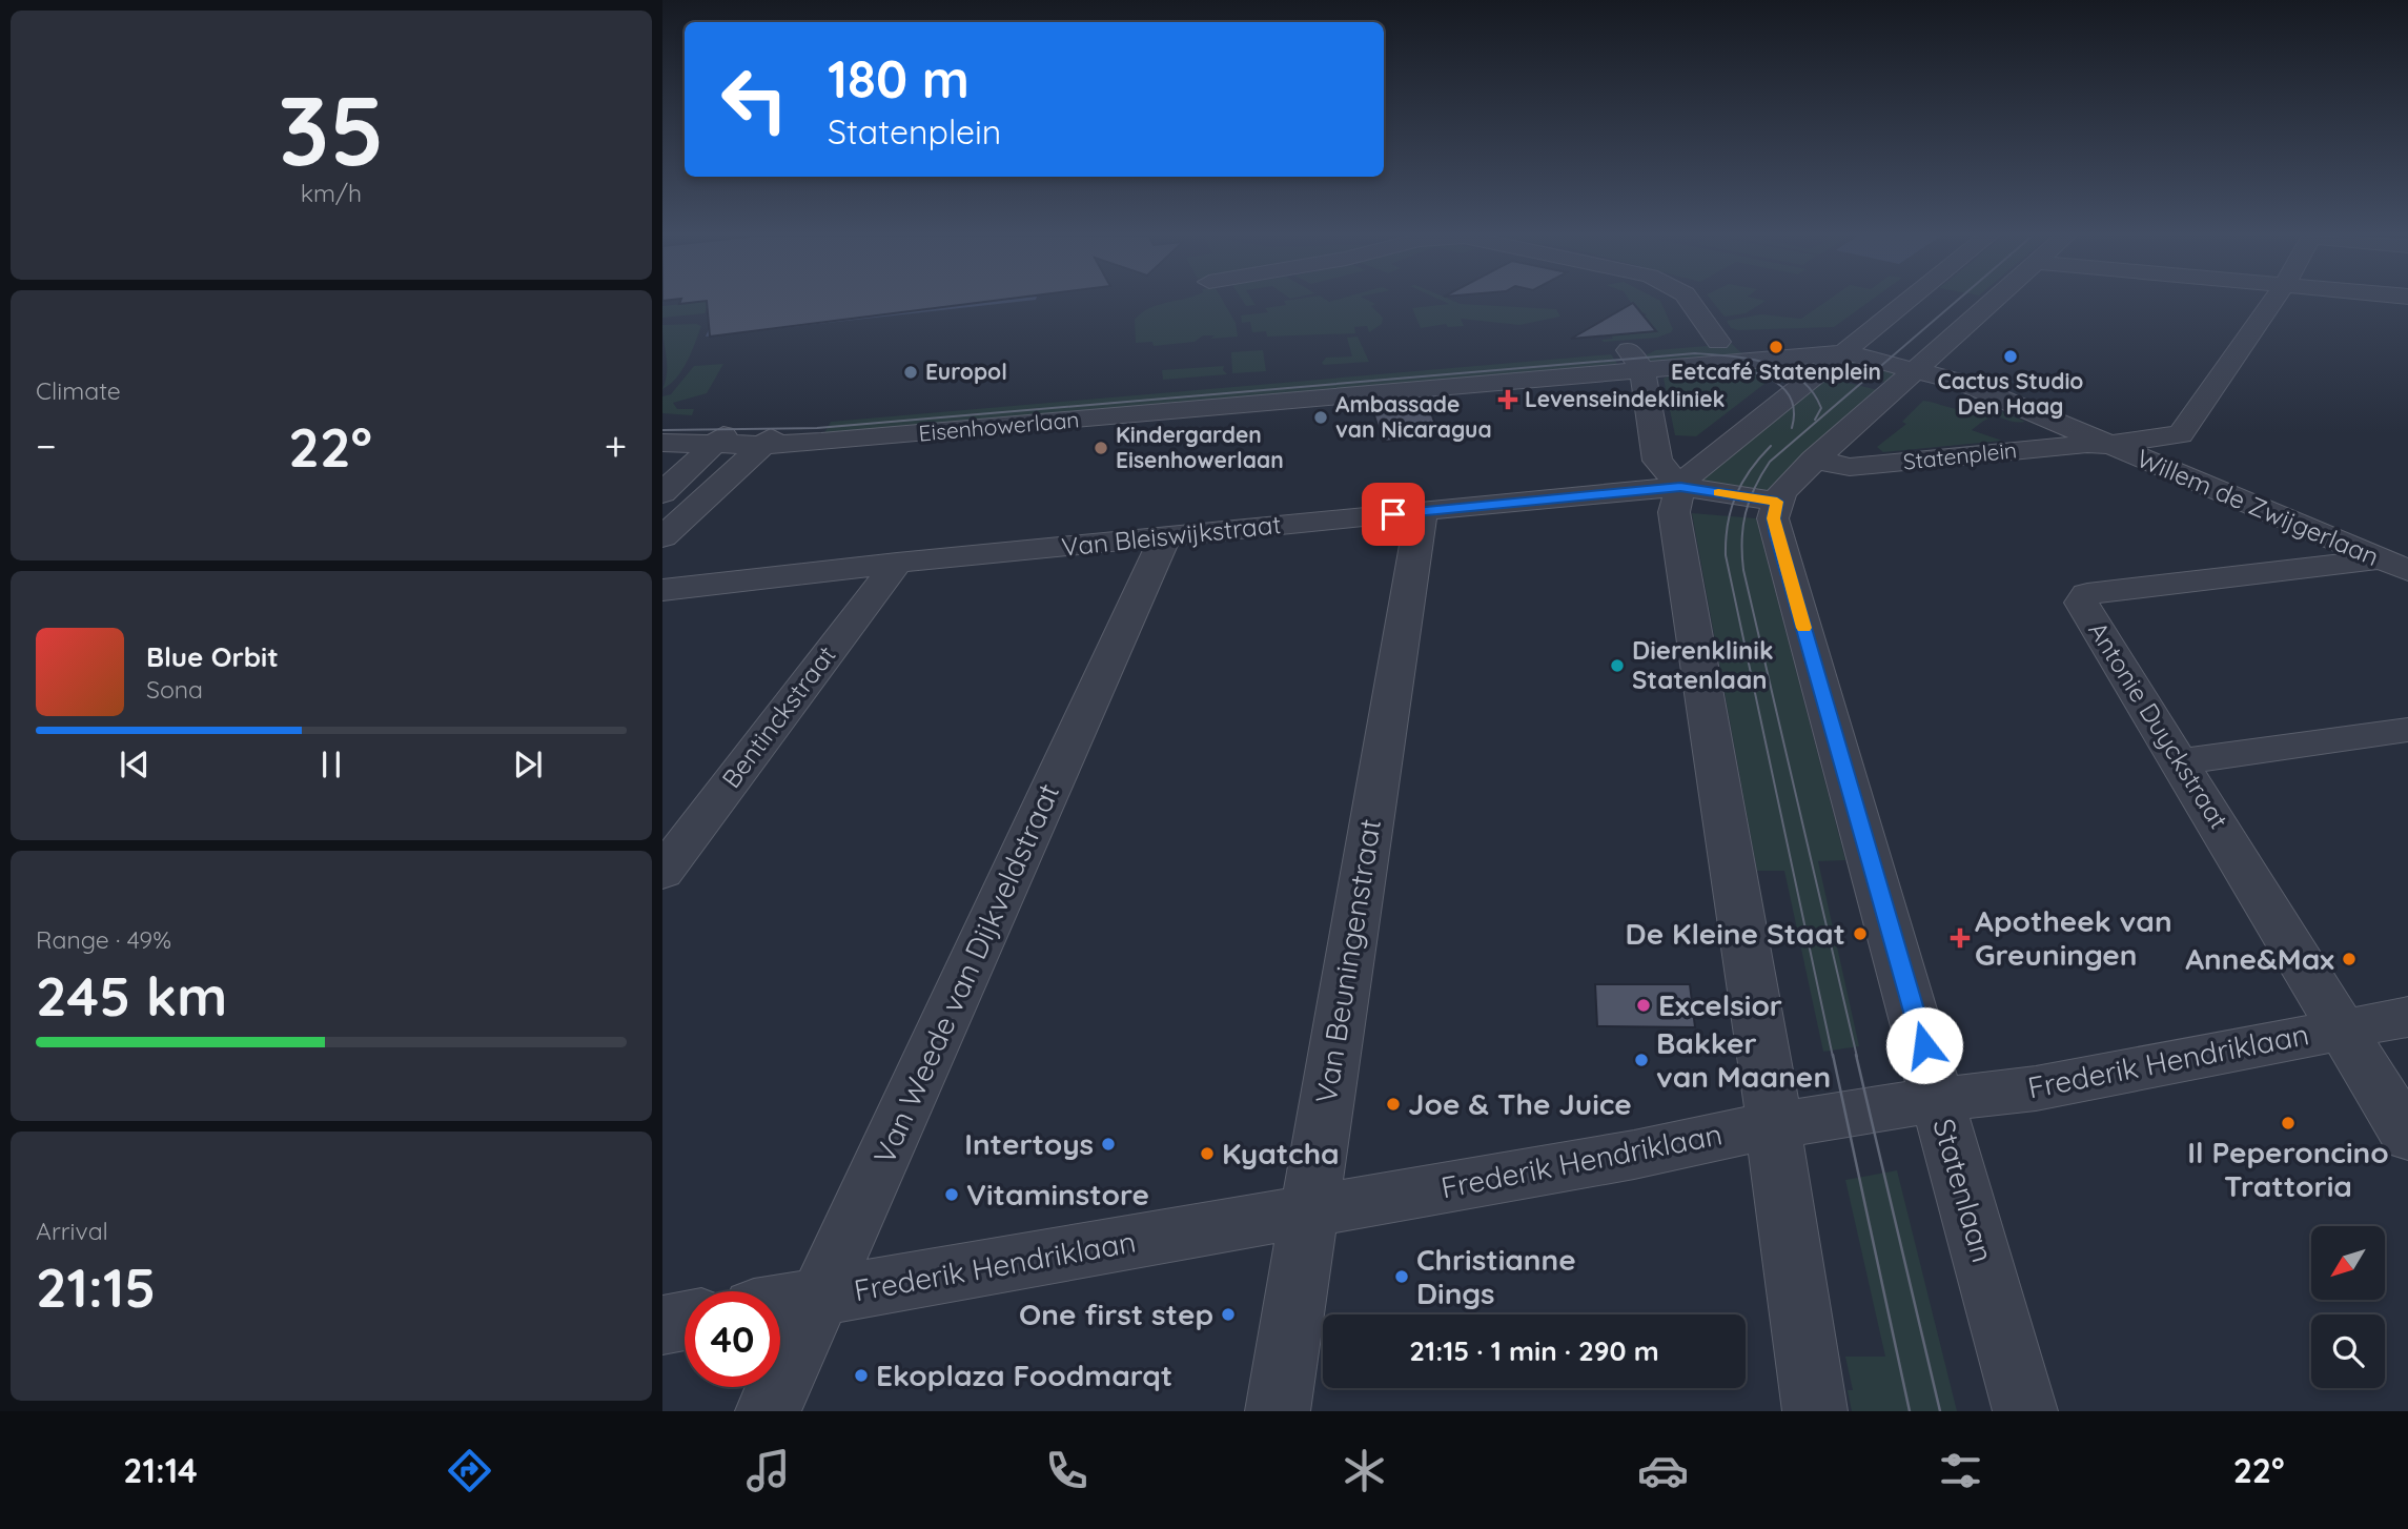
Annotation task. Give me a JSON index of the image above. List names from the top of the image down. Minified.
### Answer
{"streets":{"street":["Eisenhowerlaan","Statenplein","Willem de Zwijgerlaan","Van Bleiswijkstraat","Bentinckstraat","Antonie Duyckstraat","Van Beuningenstraat","Van Weede van Dijkveldstraat","Frederik Hendriklaan","Statenlaan"]},"crossings":[["Eisenhowerlaan","Statenplein"],["Statenplein","Willem de Zwijgerlaan"],["Willem de Zwijgerlaan","Antonie Duyckstraat"],["Van Bleiswijkstraat","Bentinckstraat"],["Van Bleiswijkstraat","Van Beuningenstraat"],["Van Bleiswijkstraat","Van Weede van Dijkveldstraat"],["Antonie Duyckstraat","Frederik Hendriklaan"],["Van Beuningenstraat","Frederik Hendriklaan"],["Van Weede van Dijkveldstraat","Frederik Hendriklaan"],["Frederik Hendriklaan","Statenlaan"]],"places":{"other":["Eetcafé Statenplein","Cactus Studio Den Haag","Europol","Ambassade van Nicaragua","Kindergarden Eisenhowerlaan","Dierenklinik Statenlaan","De Kleine Staat","Anne&Max","Excelsior","Bakker van Maanen","Joe & The Juice","Il Peperoncino Trattoria","Intertoys","Kyatcha","Vitaminstore","Christianne Dings","One first step","Ekoplaza Foodmarqt"],"health":["Levenseindekliniek","Apotheek van Greuningen"]},"north":"bottom left","page":{"tile":[["35","km/h"],"Climate",["Range · 49%","245 km"],["Arrival","21:15"]],"turn":["180 m","Statenplein"],"heat":["−","22°","+"],"song":["Blue Orbit","Sona"],"limit":"40","trip":"21:15 · 1 min · 290 m","tabs":["21:14","22°"]}}
